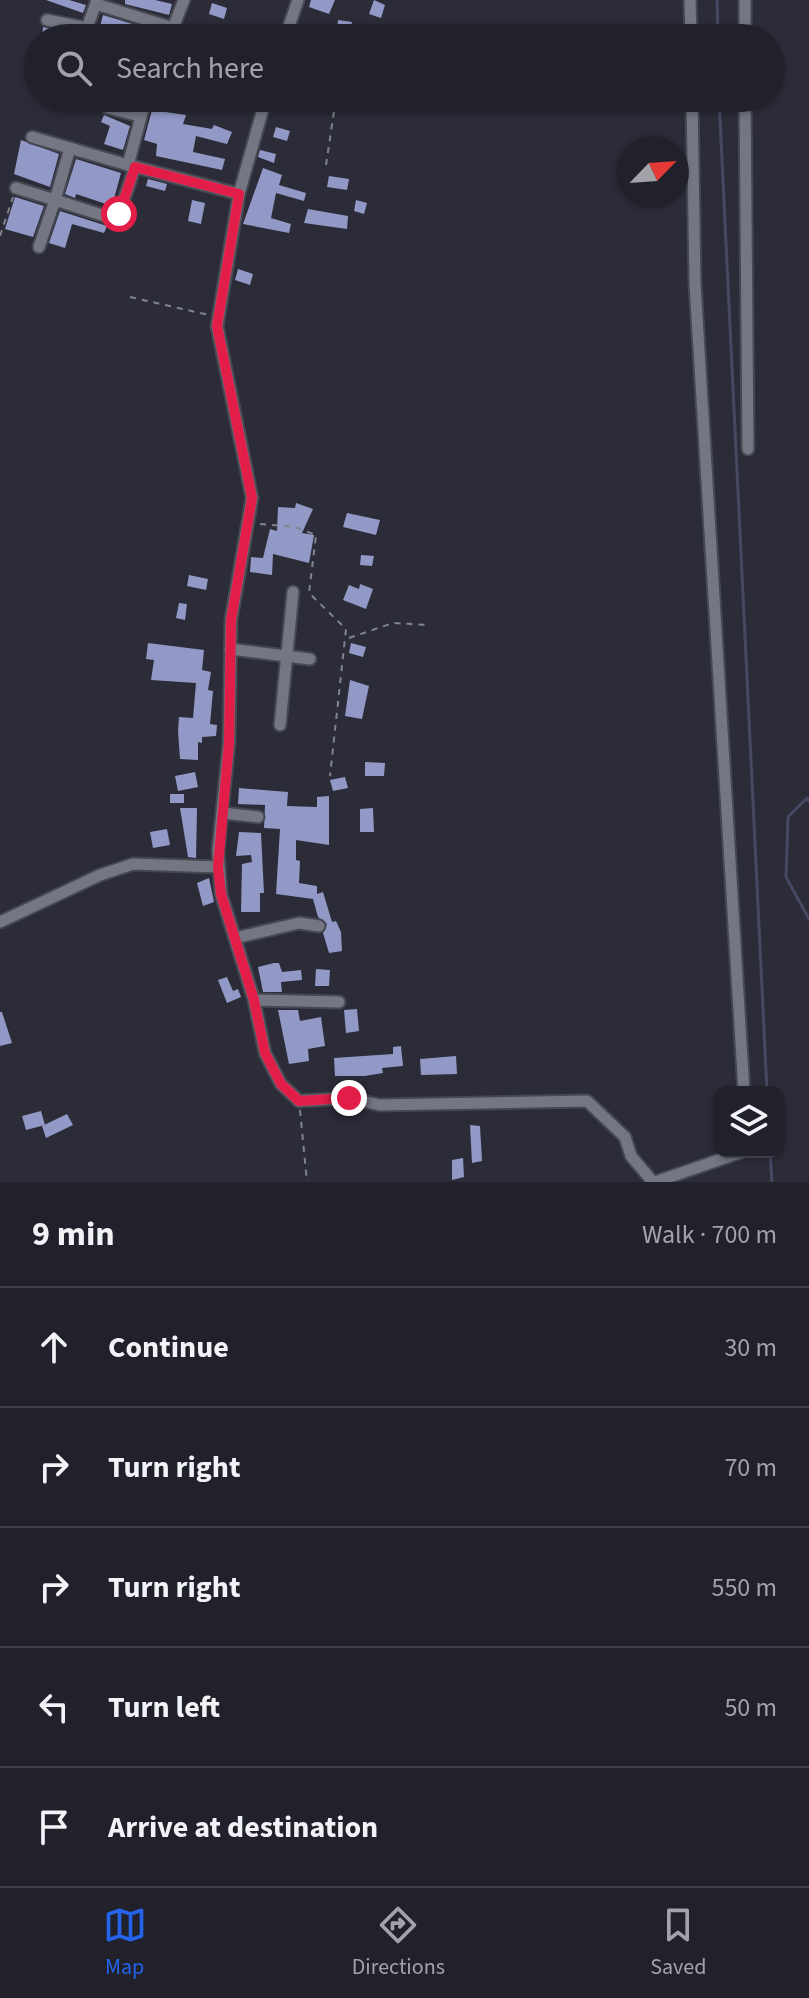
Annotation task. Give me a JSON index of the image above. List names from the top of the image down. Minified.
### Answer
{"north":"top right","page":{"search":"Search here","heading":["9 min","Walk · 700 m"],"list":[["Continue","30 m"],["Turn right","70 m"],["Turn right","550 m"],["Turn left","50 m"],"Arrive at destination"],"nav":["Map","Directions","Saved"]}}
